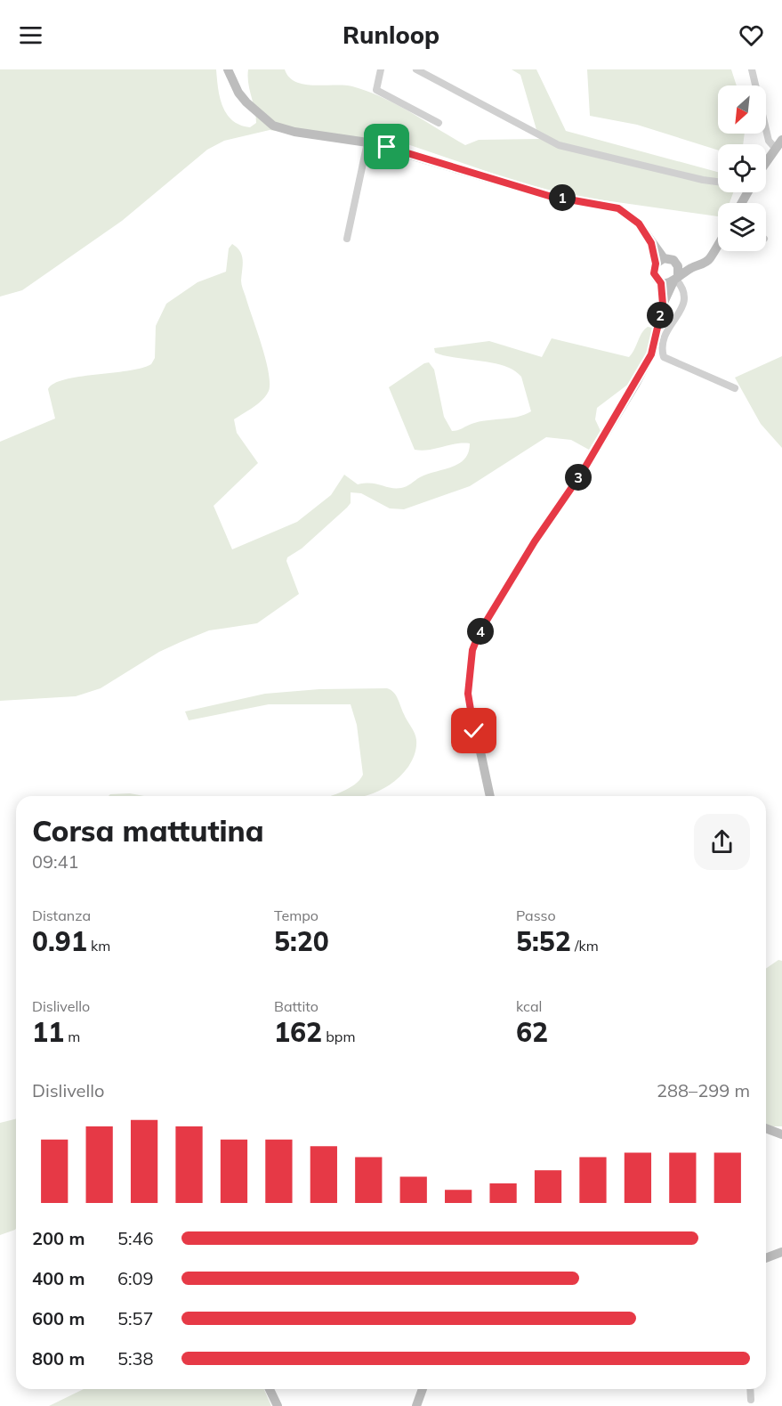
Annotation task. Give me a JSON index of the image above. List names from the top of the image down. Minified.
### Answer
{"north":"bottom left","page":{"header":"Runloop","pins":["1","2","3","4"],"heading":["Corsa mattutina","09:41"],"stats":[["Distanza","0.91 km"],["Tempo","5:20"],["Passo","5:52 /km"],["Dislivello","11 m"],["Battito","162 bpm"],["kcal","62"]],"chart":["Dislivello","288–299 m"],"list":[{"name":"200 m","note":"5:46"},{"name":"400 m","note":"6:09"},{"name":"600 m","note":"5:57"},{"name":"800 m","note":"5:38"}]}}
